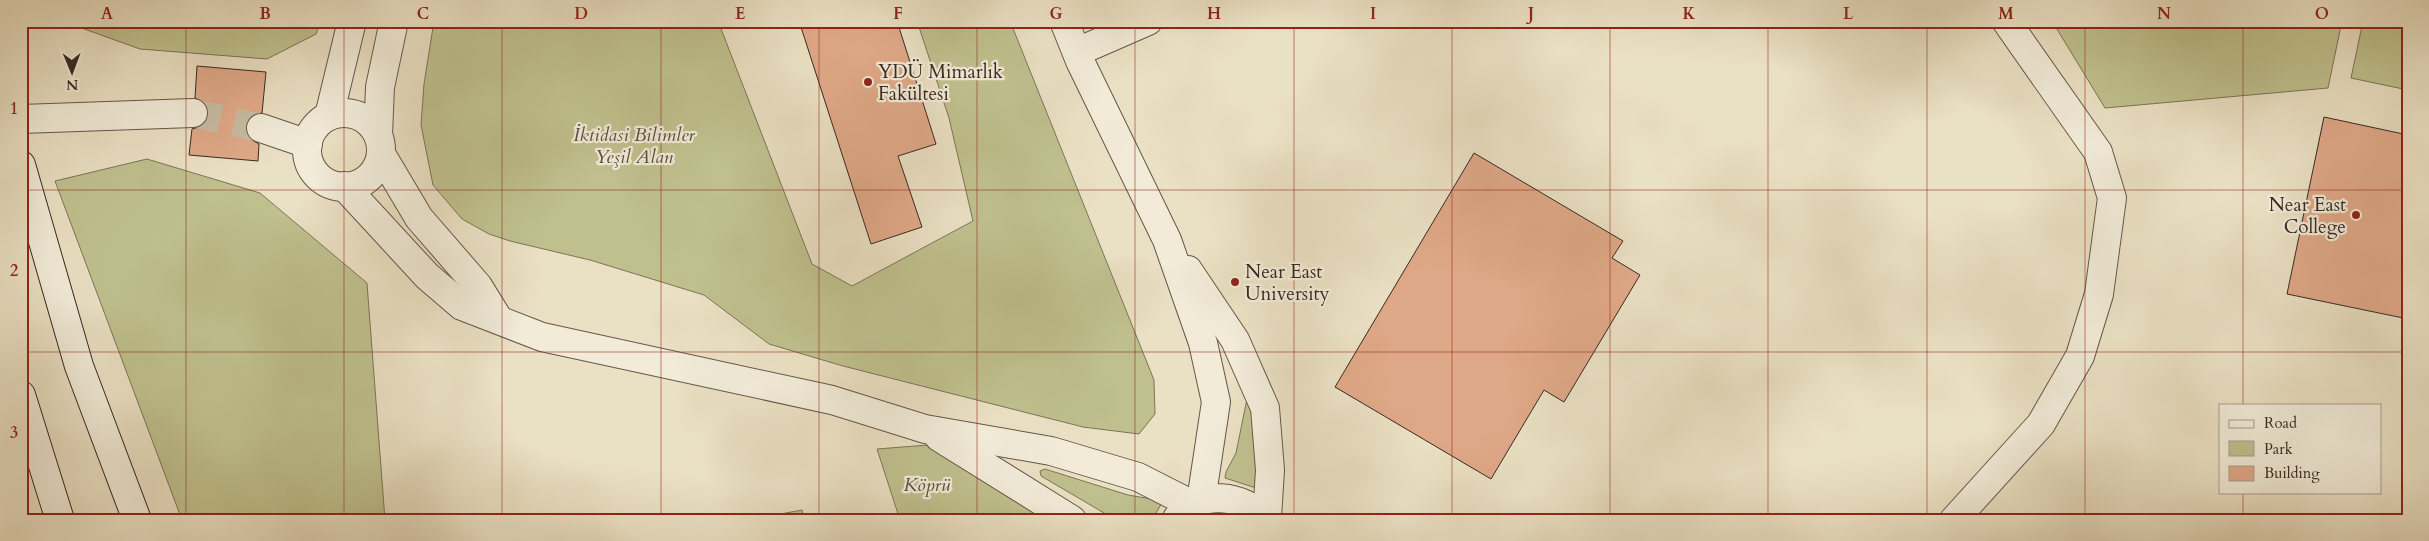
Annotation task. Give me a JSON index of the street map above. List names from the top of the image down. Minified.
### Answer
{"parks":["İktidasi Bilimler Yeşil Alan","Köprü"],"places":["YDÜ Mimarlık Fakültesi","Near East College","Near East University"],"legend":["Road","Park","Building"],"north":"bottom","grid":{"columns":["A","B","C","D","E","F","G","H","I","J","K","L","M","N","O"],"rows":["1","2","3"]}}
